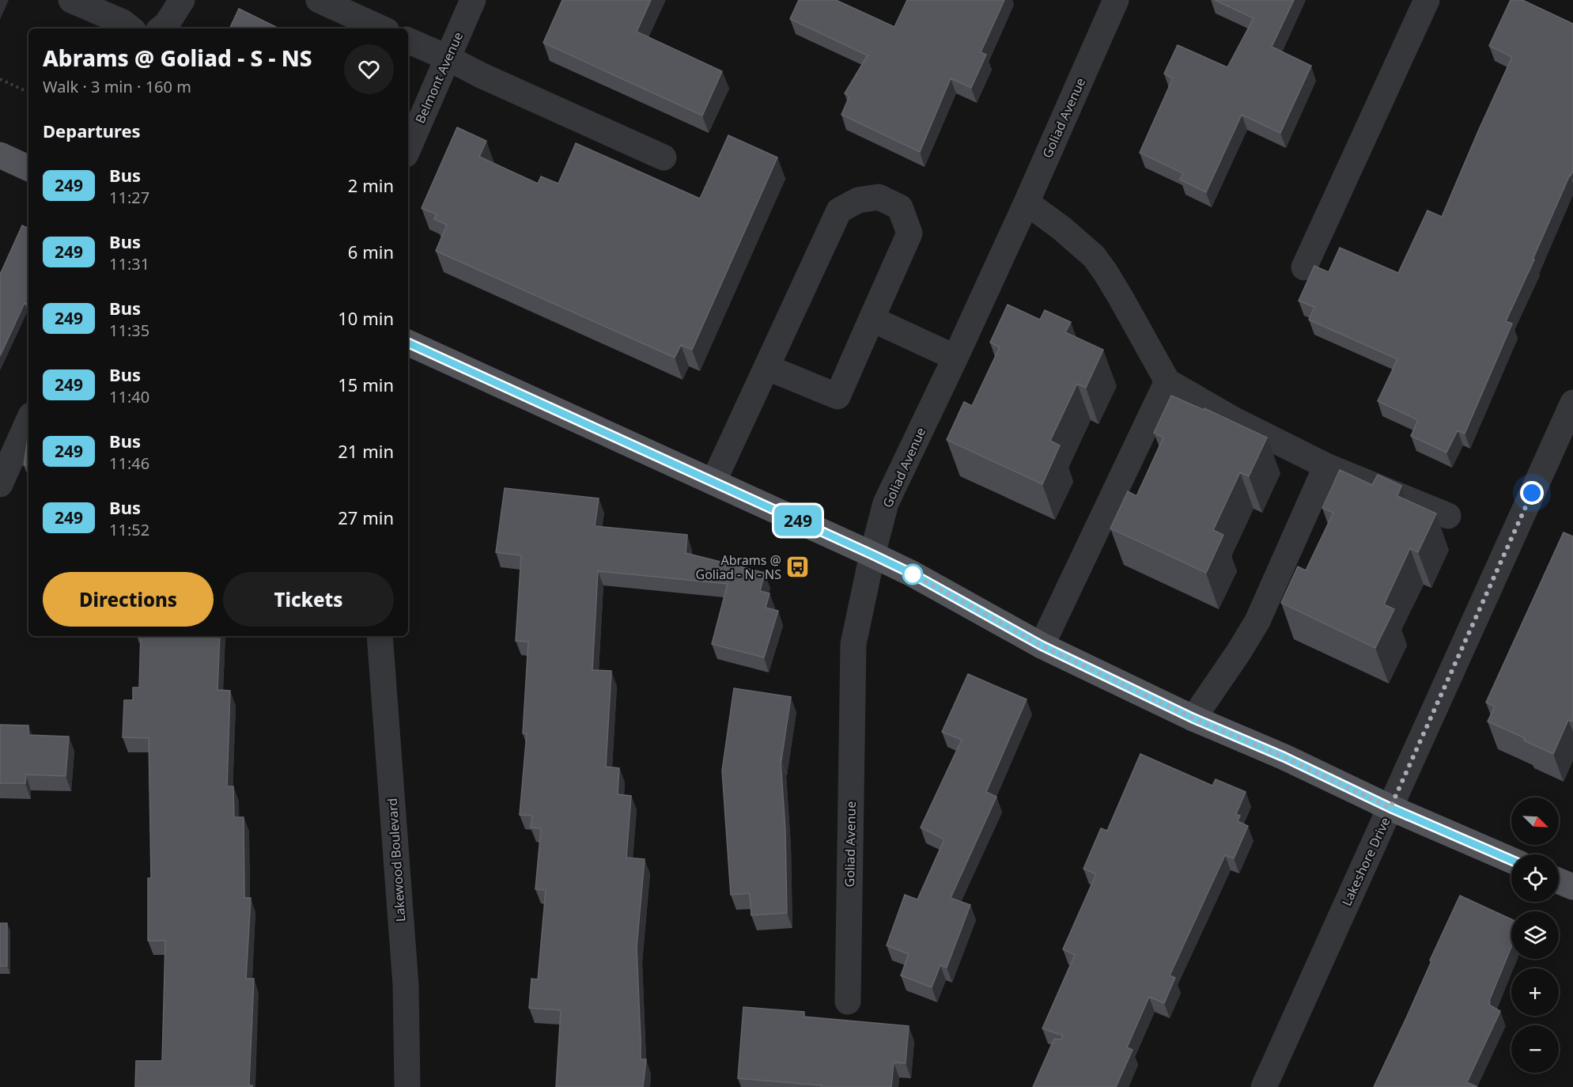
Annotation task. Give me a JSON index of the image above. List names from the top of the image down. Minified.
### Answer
{"streets":{"street":["Belmont Avenue","Goliad Avenue","Lakewood Boulevard","Lakeshore Drive"]},"places":{"bus stop":["Abrams @ Goliad - N - NS"]},"lines":["bus line 249"],"north":"bottom right","page":{"on_map":"249","heading":[["Abrams @ Goliad - S - NS","Walk · 3 min · 160 m"],"Departures"],"list":[{"mark":"249","name":"Bus","note":"11:27","value":"2 min"},{"mark":"249","name":"Bus","note":"11:31","value":"6 min"},{"mark":"249","name":"Bus","note":"11:35","value":"10 min"},{"mark":"249","name":"Bus","note":"11:40","value":"15 min"},{"mark":"249","name":"Bus","note":"11:46","value":"21 min"},{"mark":"249","name":"Bus","note":"11:52","value":"27 min"}],"buttons":["Directions","Tickets"],"map_buttons":["+","−"]}}
